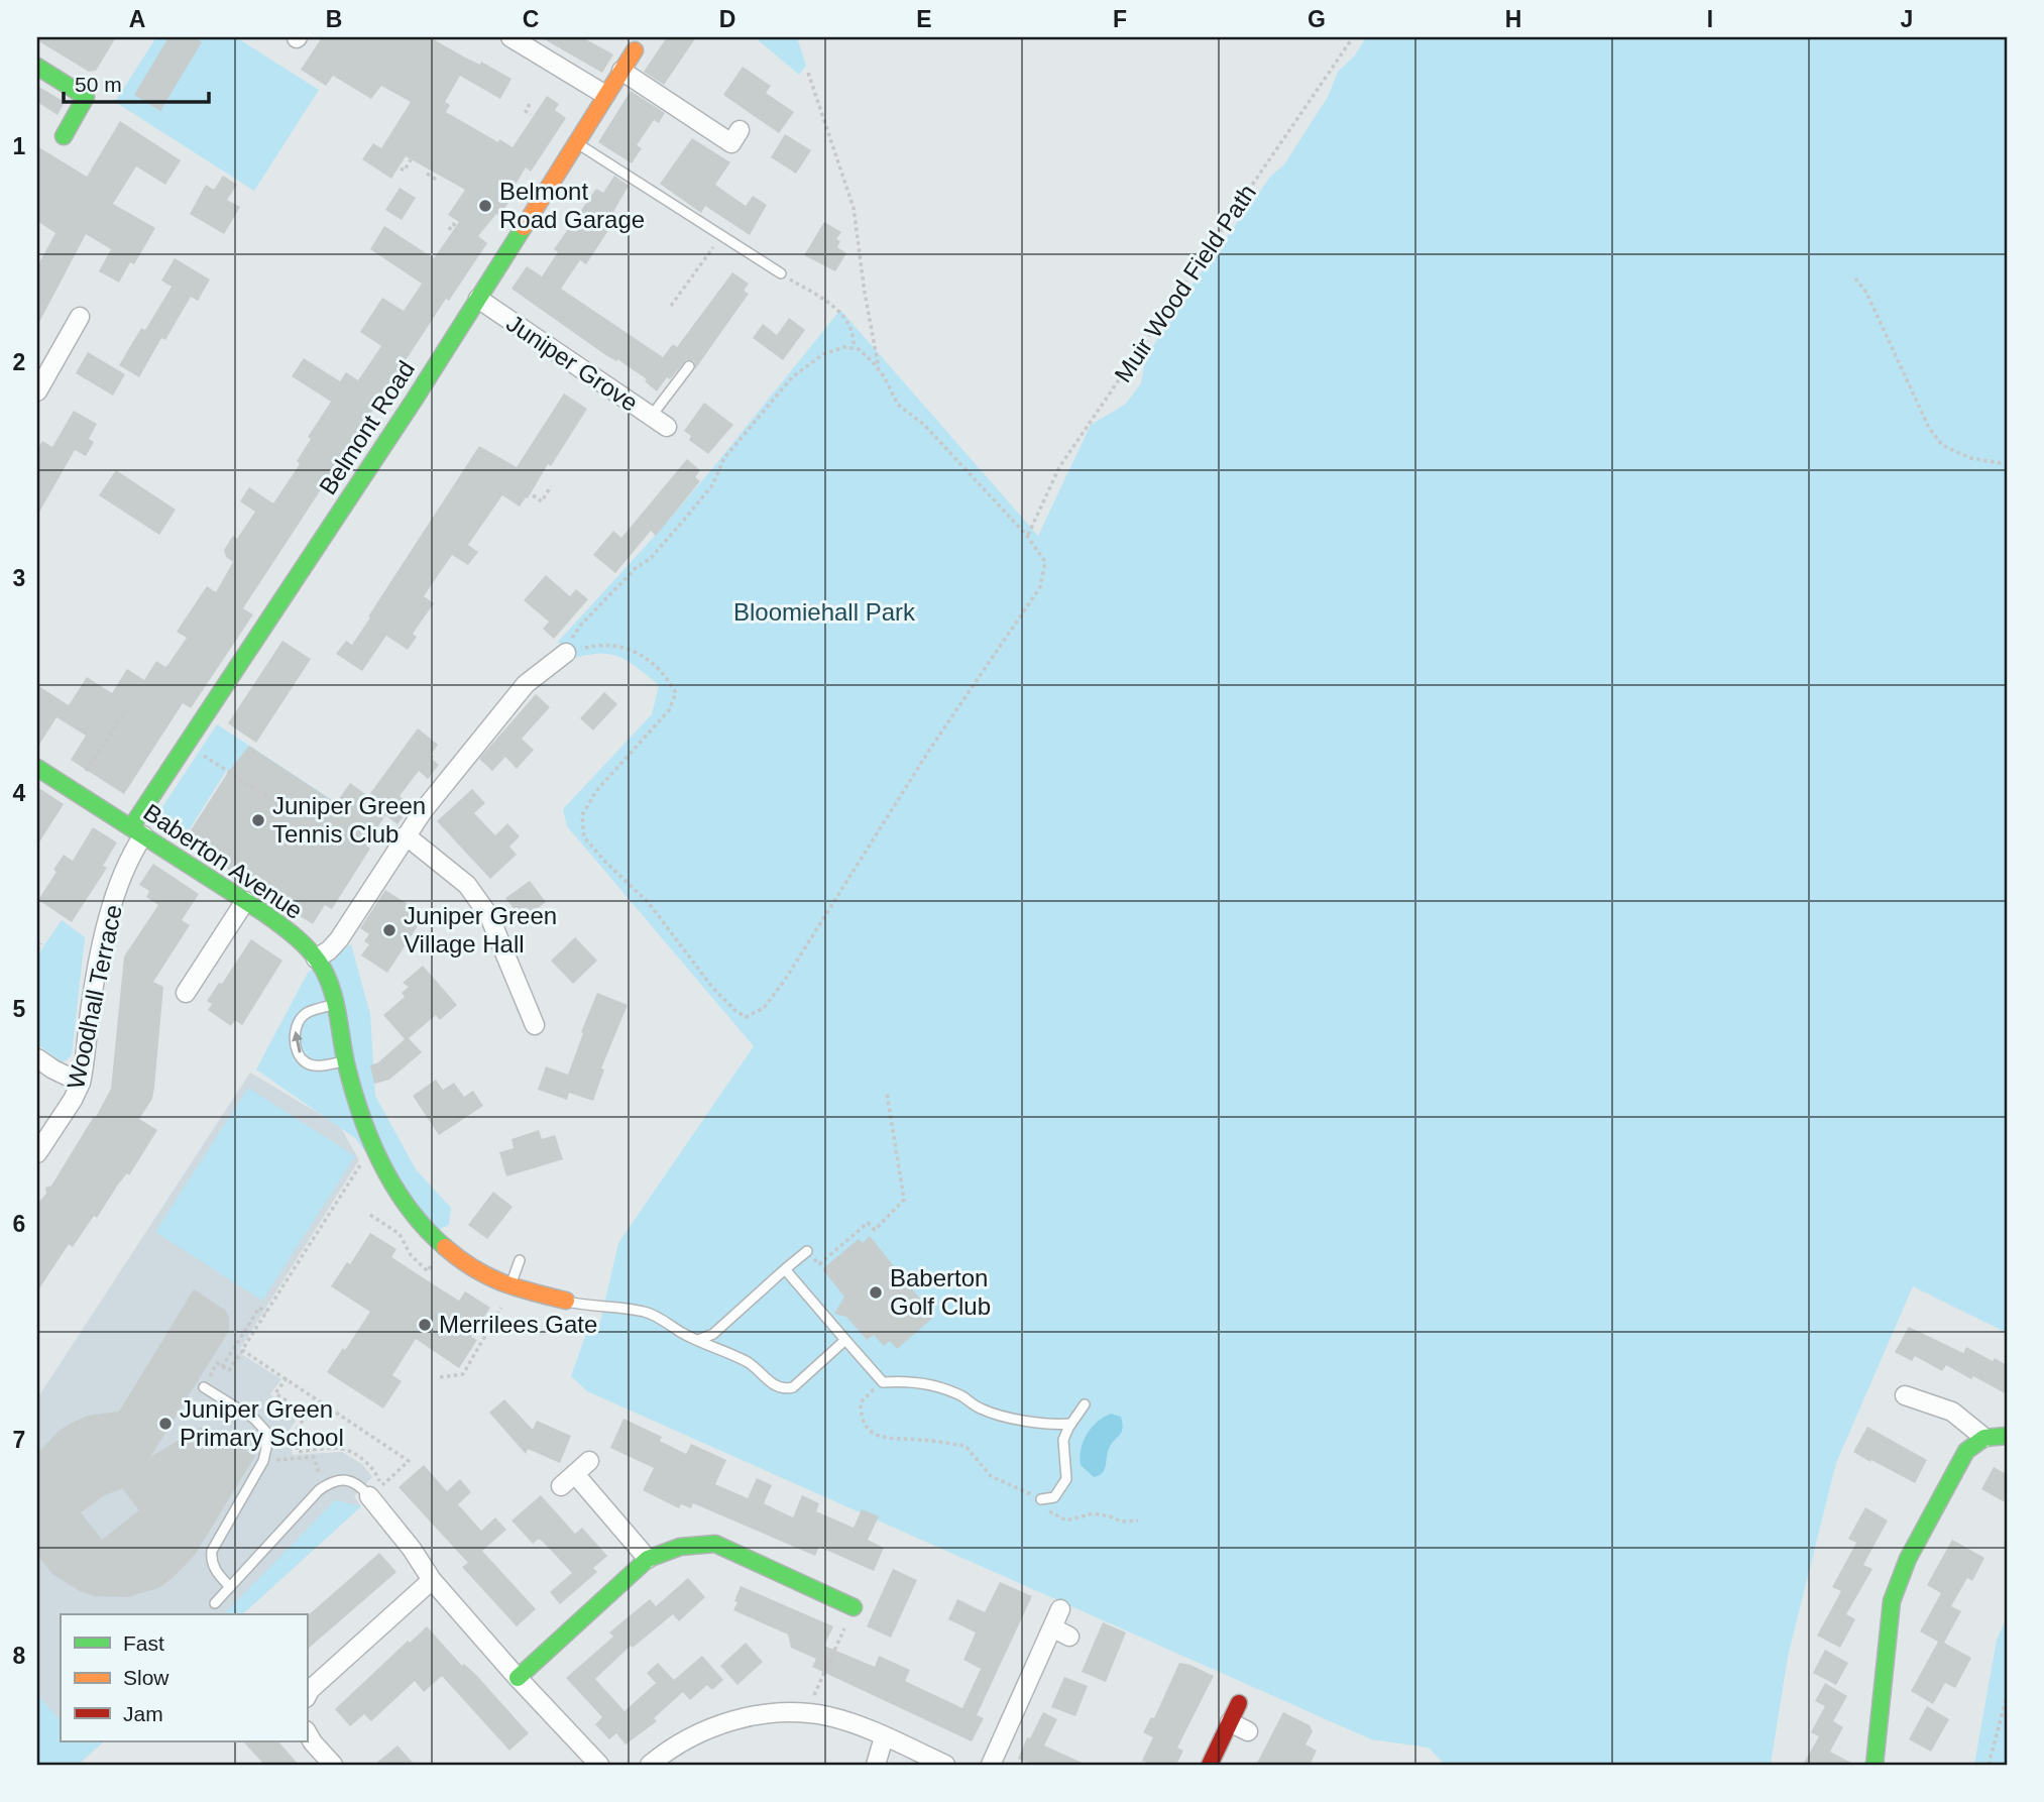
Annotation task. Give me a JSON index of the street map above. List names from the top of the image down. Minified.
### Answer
{"streets":{"street":["Juniper Grove","Belmont Road","Baberton Avenue","Woodhall Terrace"],"path":["Muir Wood Field Path"]},"crossings":[["Juniper Grove","Belmont Road"],["Belmont Road","Baberton Avenue"],["Belmont Road","Woodhall Terrace"],["Baberton Avenue","Woodhall Terrace"]],"parks":["Bloomiehall Park"],"places":["Belmont Road Garage","Juniper Green Tennis Club","Juniper Green Village Hall","Baberton Golf Club","Merrilees Gate","Juniper Green Primary School"],"legend":["Fast","Slow","Jam"],"scale_bar":"50 m","grid":{"columns":["A","B","C","D","E","F","G","H","I","J"],"rows":["1","2","3","4","5","6","7","8"]}}
